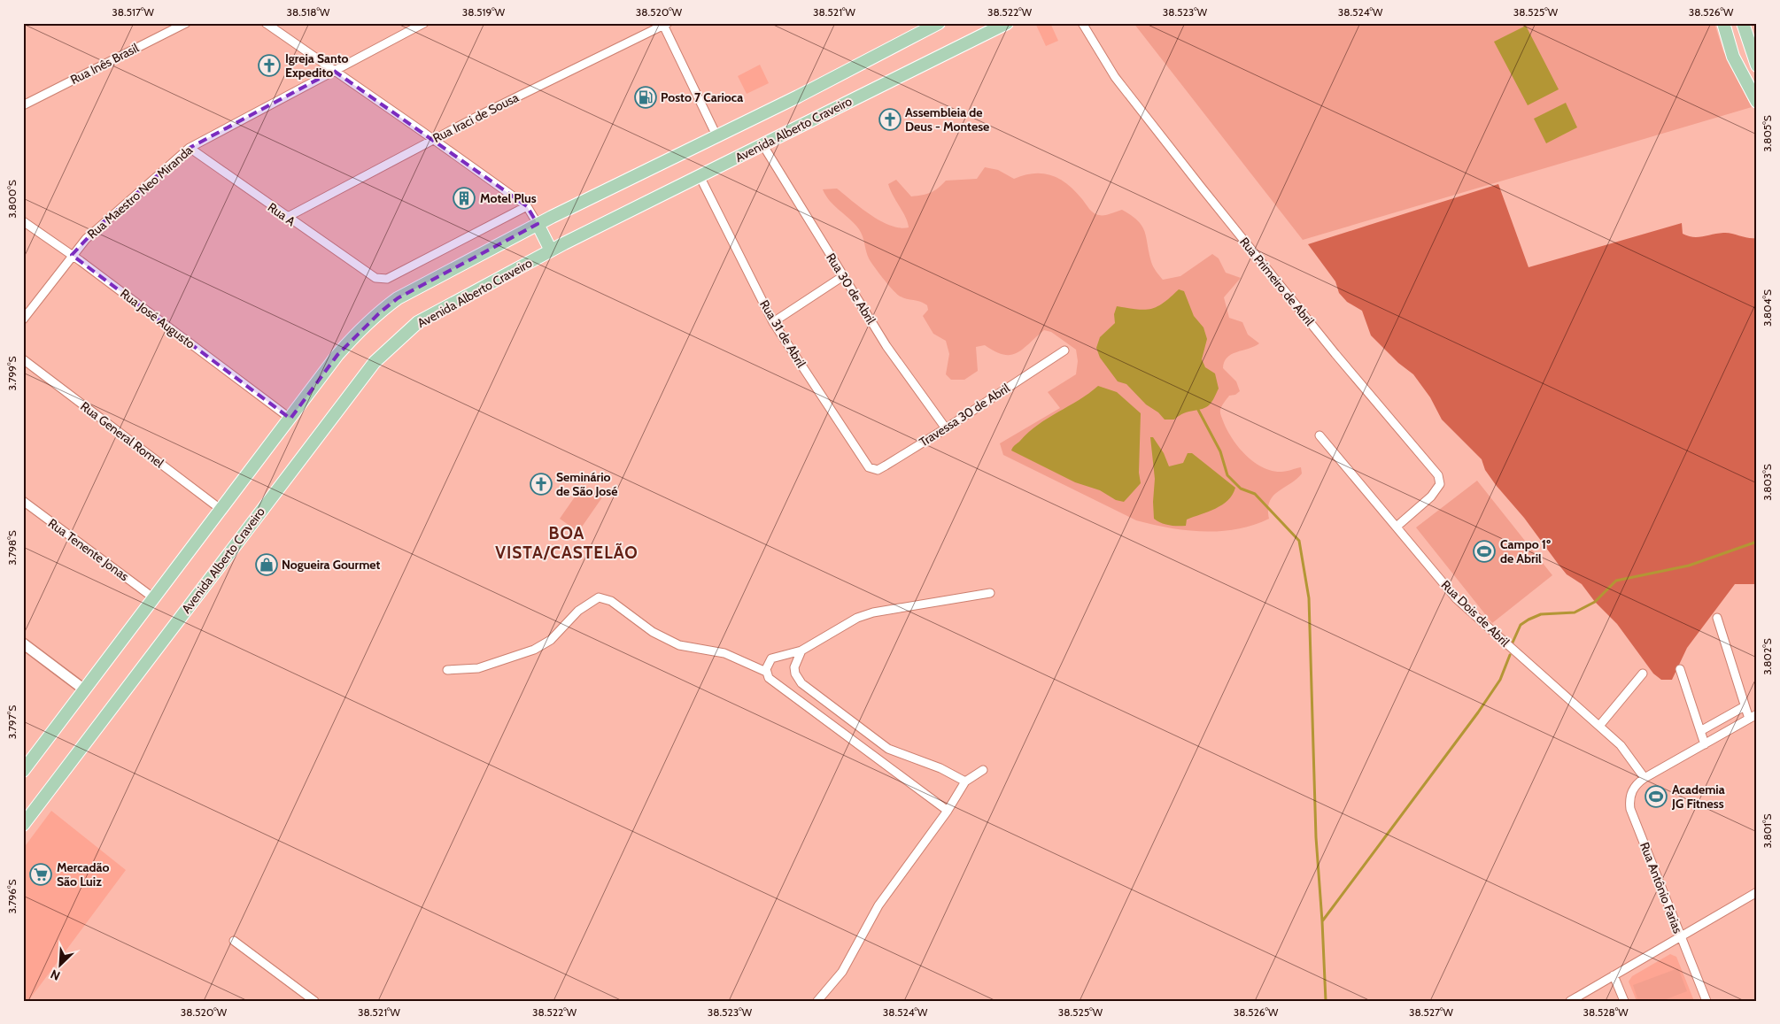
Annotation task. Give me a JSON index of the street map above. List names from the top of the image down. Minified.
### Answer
{"streets":{"main road":["Avenida Alberto Craveiro"],"street":["Rua Inês Brasil","Rua Iraci de Sousa","Rua Maestro Neo Miranda","Rua A","Rua Primeiro de Abril","Rua 30 de Abril","Rua José Augusto","Rua 31 de Abril","Travessa 30 de Abril","Rua General Romel","Rua Tenente Jonas","Rua Dois de Abril","Rua Antônio Farias"]},"crossings":[["Rua Iraci de Sousa","Rua A"],["Avenida Alberto Craveiro","Rua 30 de Abril"],["Avenida Alberto Craveiro","Rua 31 de Abril"],["Rua Maestro Neo Miranda","Rua A"],["Rua Maestro Neo Miranda","Rua José Augusto"],["Rua Primeiro de Abril","Rua Dois de Abril"],["Rua 30 de Abril","Travessa 30 de Abril"],["Rua 31 de Abril","Travessa 30 de Abril"],["Rua Dois de Abril","Rua Antônio Farias"]],"districts":["BOA VISTA/CASTELÃO"],"places":{"church":["Igreja Santo Expedito","Assembleia de Deus - Montese","Seminário de São José"],"fuel station":["Posto 7 Carioca"],"building":["Motel Plus"],"sports":["Campo 1º de Abril","Academia JG Fitness"],"shop":["Nogueira Gourmet"],"supermarket":["Mercadão São Luiz"]},"north":"bottom left","coordinates":["38.517°W","38.518°W","38.519°W","38.520°W","38.521°W","38.522°W","38.523°W","38.524°W","38.525°W","38.526°W","3.805°S","3.800°S","3.804°S","3.799°S","3.803°S","3.798°S","3.802°S","3.797°S","3.801°S","3.796°S","38.527°W","38.528°W"]}
